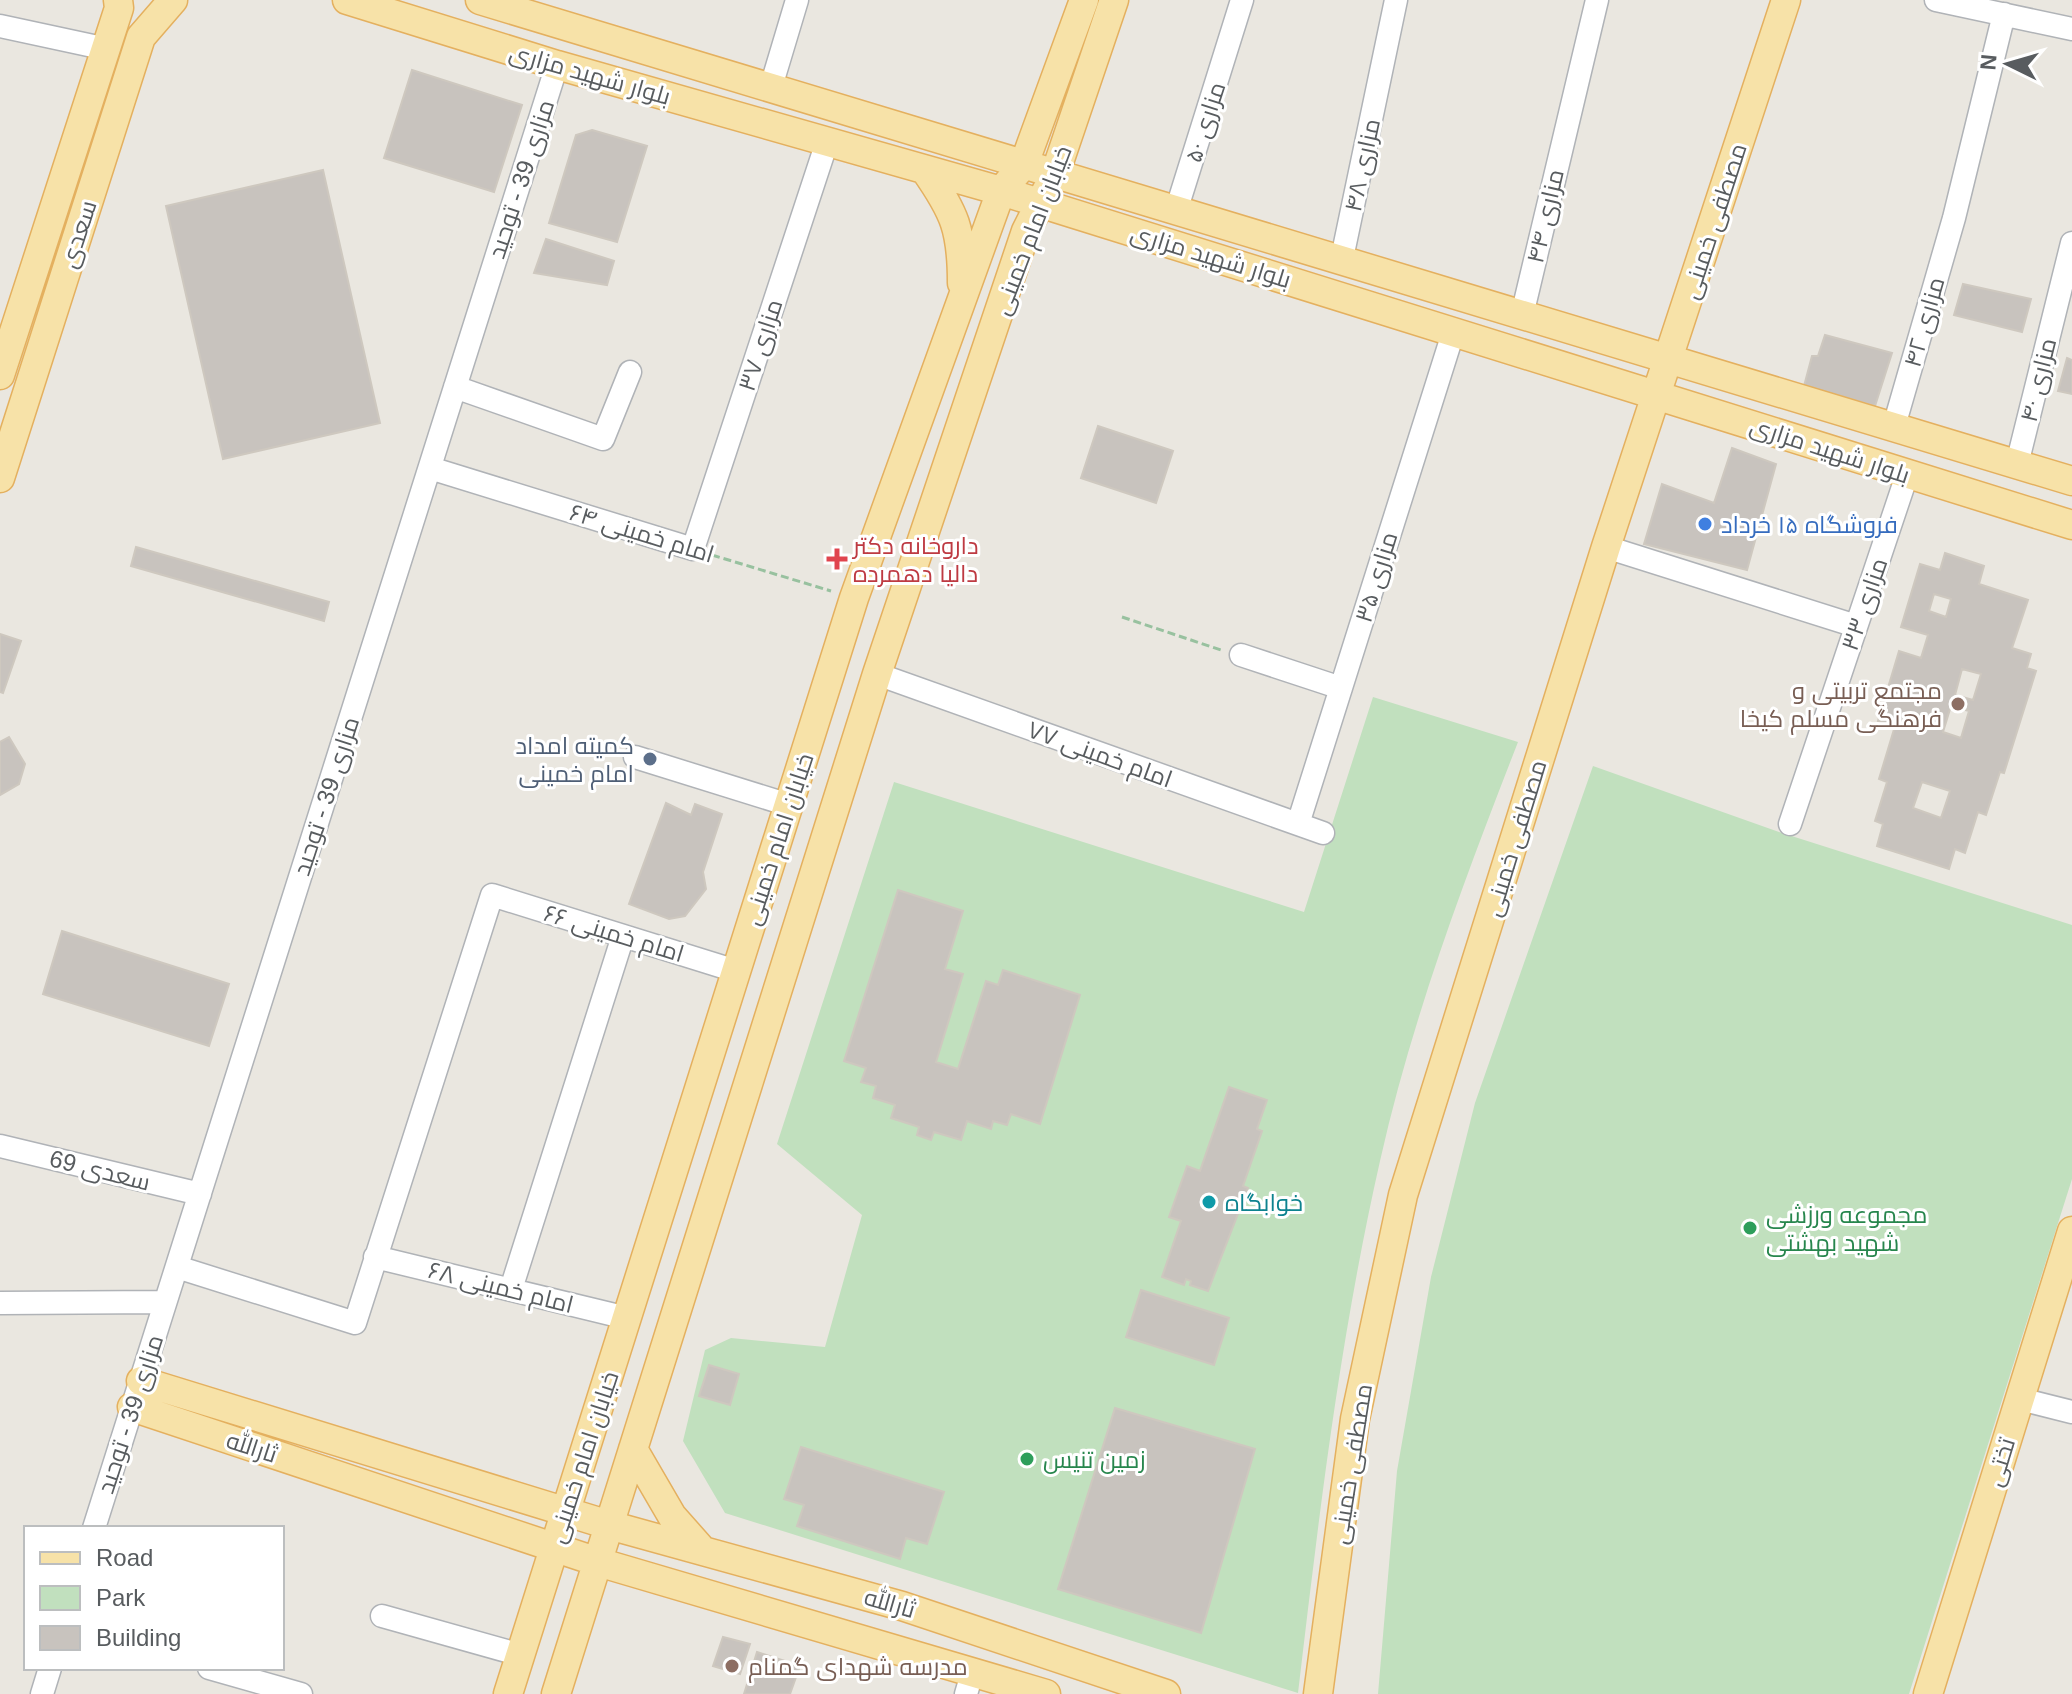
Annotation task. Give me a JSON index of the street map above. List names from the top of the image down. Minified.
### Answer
{"streets":{"main road":["بلوار شهید مزاری","مصطفی خمینی","خیابان امام خمینی","سعدی","ثارالله","تختی"],"street":["مزاری ۵۰","مزاری ۴۸","مزاری 39 - توحید","مزاری ۴۴","مزاری ۴۲","مزاری ۳۷","مزاری ۴۰","امام خمینی ۶۴","مزاری ۳۵","مزاری ۳۳","امام خمینی ۷۷","امام خمینی ۶۶","سعدی 69","امام خمینی ۶۸"]},"crossings":[["بلوار شهید مزاری","مزاری ۵۰"],["بلوار شهید مزاری","مزاری ۴۸"],["بلوار شهید مزاری","مزاری 39 - توحید"],["بلوار شهید مزاری","مزاری ۴۴"],["بلوار شهید مزاری","مصطفی خمینی"],["بلوار شهید مزاری","خیابان امام خمینی"],["بلوار شهید مزاری","مزاری ۴۲"],["بلوار شهید مزاری","مزاری ۳۷"],["بلوار شهید مزاری","مزاری ۴۰"],["بلوار شهید مزاری","مزاری ۳۵"],["بلوار شهید مزاری","مزاری ۳۳"],["مزاری 39 - توحید","امام خمینی ۶۴"],["مزاری 39 - توحید","سعدی 69"],["مزاری 39 - توحید","ثارالله"],["خیابان امام خمینی","امام خمینی ۶۴"],["خیابان امام خمینی","امام خمینی ۷۷"],["خیابان امام خمینی","امام خمینی ۶۶"],["خیابان امام خمینی","امام خمینی ۶۸"],["خیابان امام خمینی","ثارالله"],["مزاری ۳۷","امام خمینی ۶۴"],["مزاری ۳۵","امام خمینی ۷۷"],["امام خمینی ۶۶","امام خمینی ۶۸"]],"places":{"other":["فروشگاه ۱۵ خرداد","مجتمع تربیتی و فرهنگی مسلم کیخا","کمیته امداد امام خمینی","خوابگاه","مجموعه ورزشی شهید بهشتی","زمین تنیس","مدرسه شهدای گمنام"],"health":["داروخانه دکتر دالیا دهمرده"]},"legend":["Road","Park","Building"],"north":"left"}
